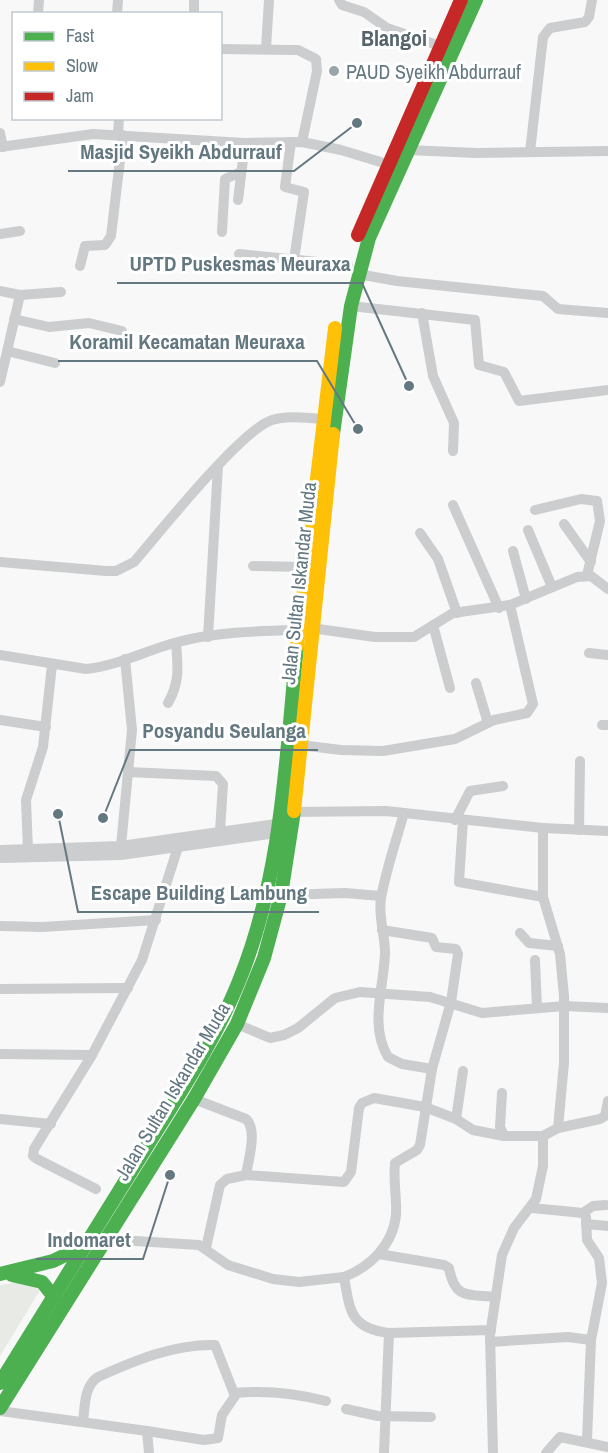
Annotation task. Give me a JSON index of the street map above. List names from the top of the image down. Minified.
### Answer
{"streets":{"main road":["Jalan Sultan Iskandar Muda"]},"districts":["Blangoi"],"places":["PAUD Syeikh Abdurrauf","Masjid Syeikh Abdurrauf","UPTD Puskesmas Meuraxa","Koramil Kecamatan Meuraxa","Escape Building Lambung","Posyandu Seulanga","Indomaret"],"legend":["Fast","Slow","Jam"]}
